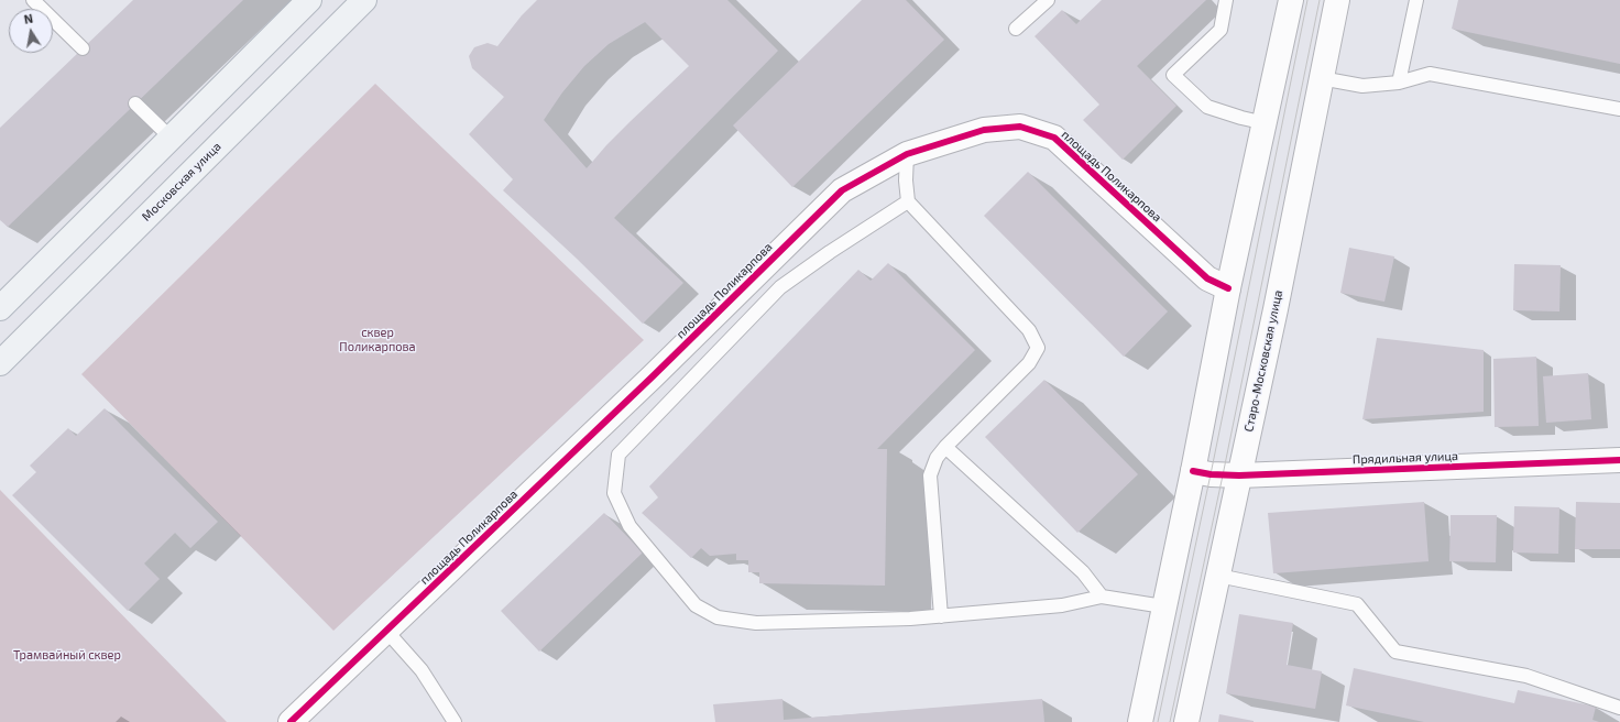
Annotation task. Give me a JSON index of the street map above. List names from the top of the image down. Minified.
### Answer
{"streets":{"main road":["Московская улица"],"street":["площадь Поликарпова","Старо-Московская улица","Прядильная улица"]},"crossings":[["Старо-Московская улица","Прядильная улица"]],"parks":["сквер Поликарпова","Трамвайный сквер"],"north":"top"}
